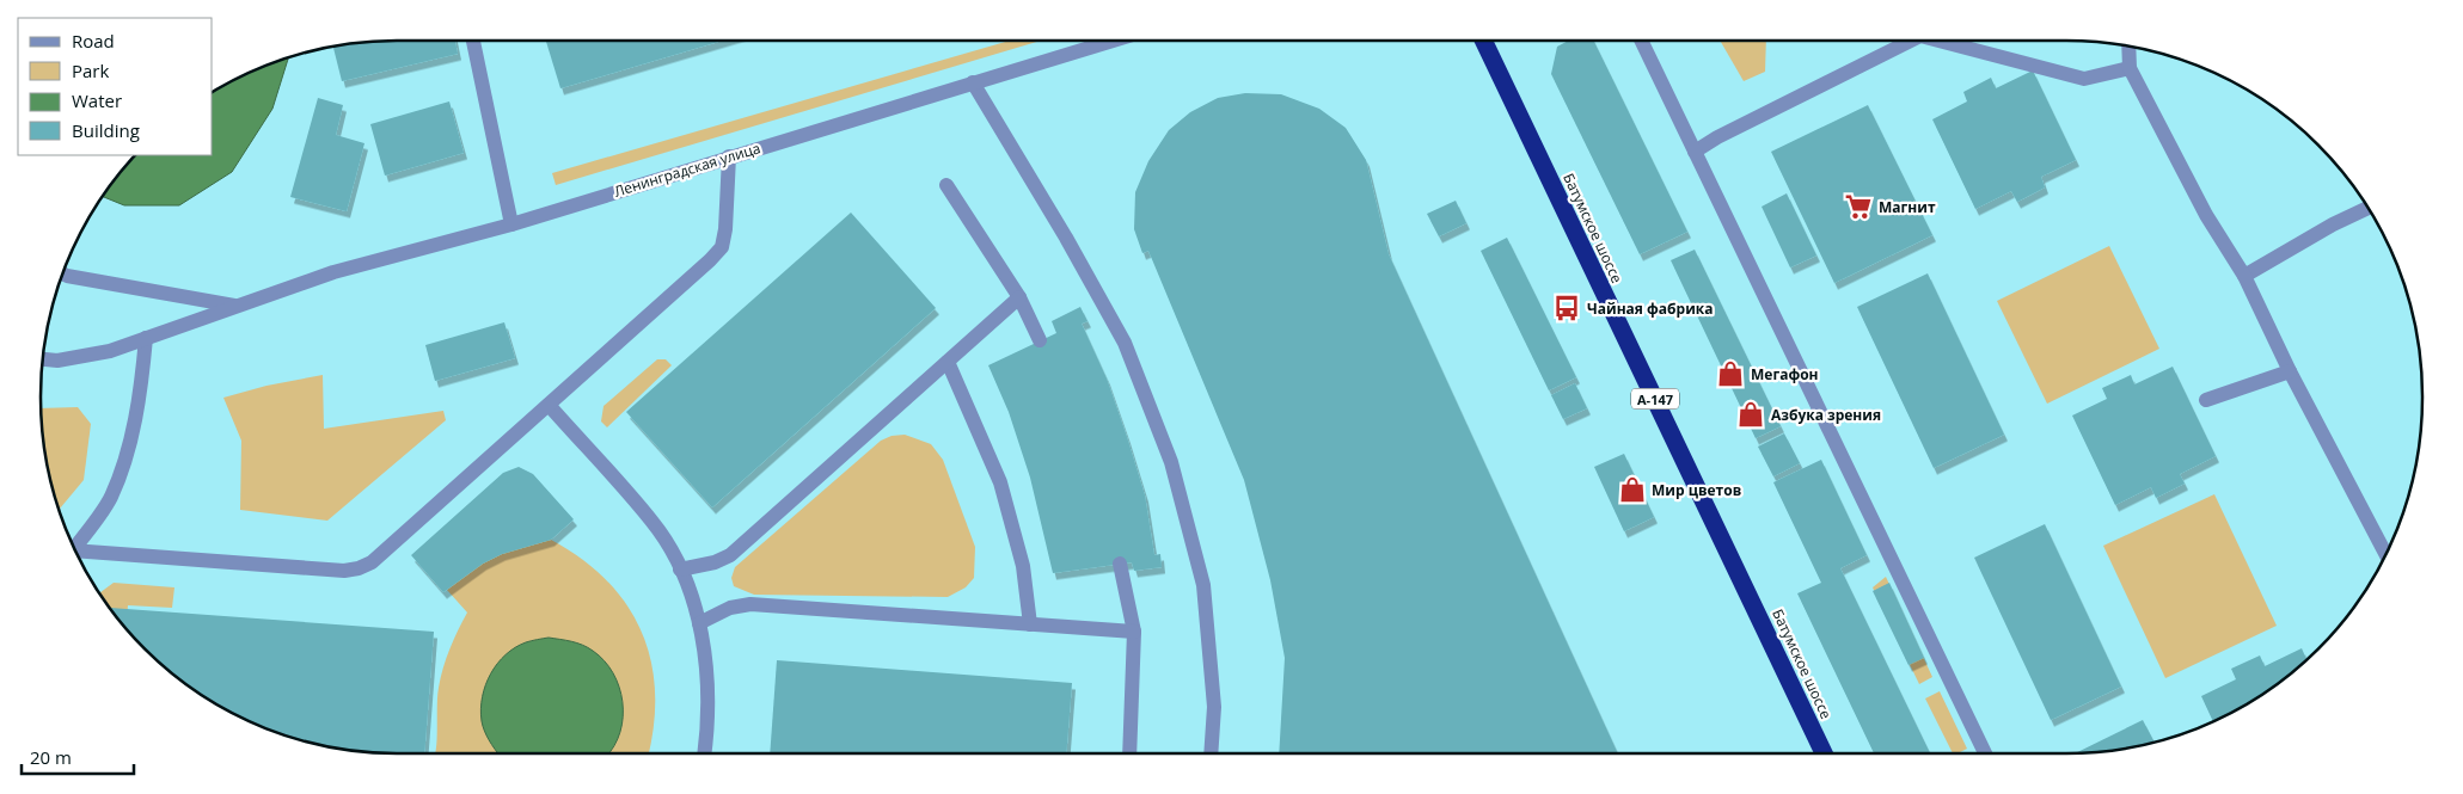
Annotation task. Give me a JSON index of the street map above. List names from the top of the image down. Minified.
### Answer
{"streets":{"highway":["Батумское шоссе","А-147"],"street":["Ленинградская улица"]},"places":{"supermarket":["Магнит"],"bus stop":["Чайная фабрика"],"shop":["Мегафон","Азбука зрения","Мир цветов"]},"legend":["Road","Park","Water","Building"],"scale_bar":"20 m"}
